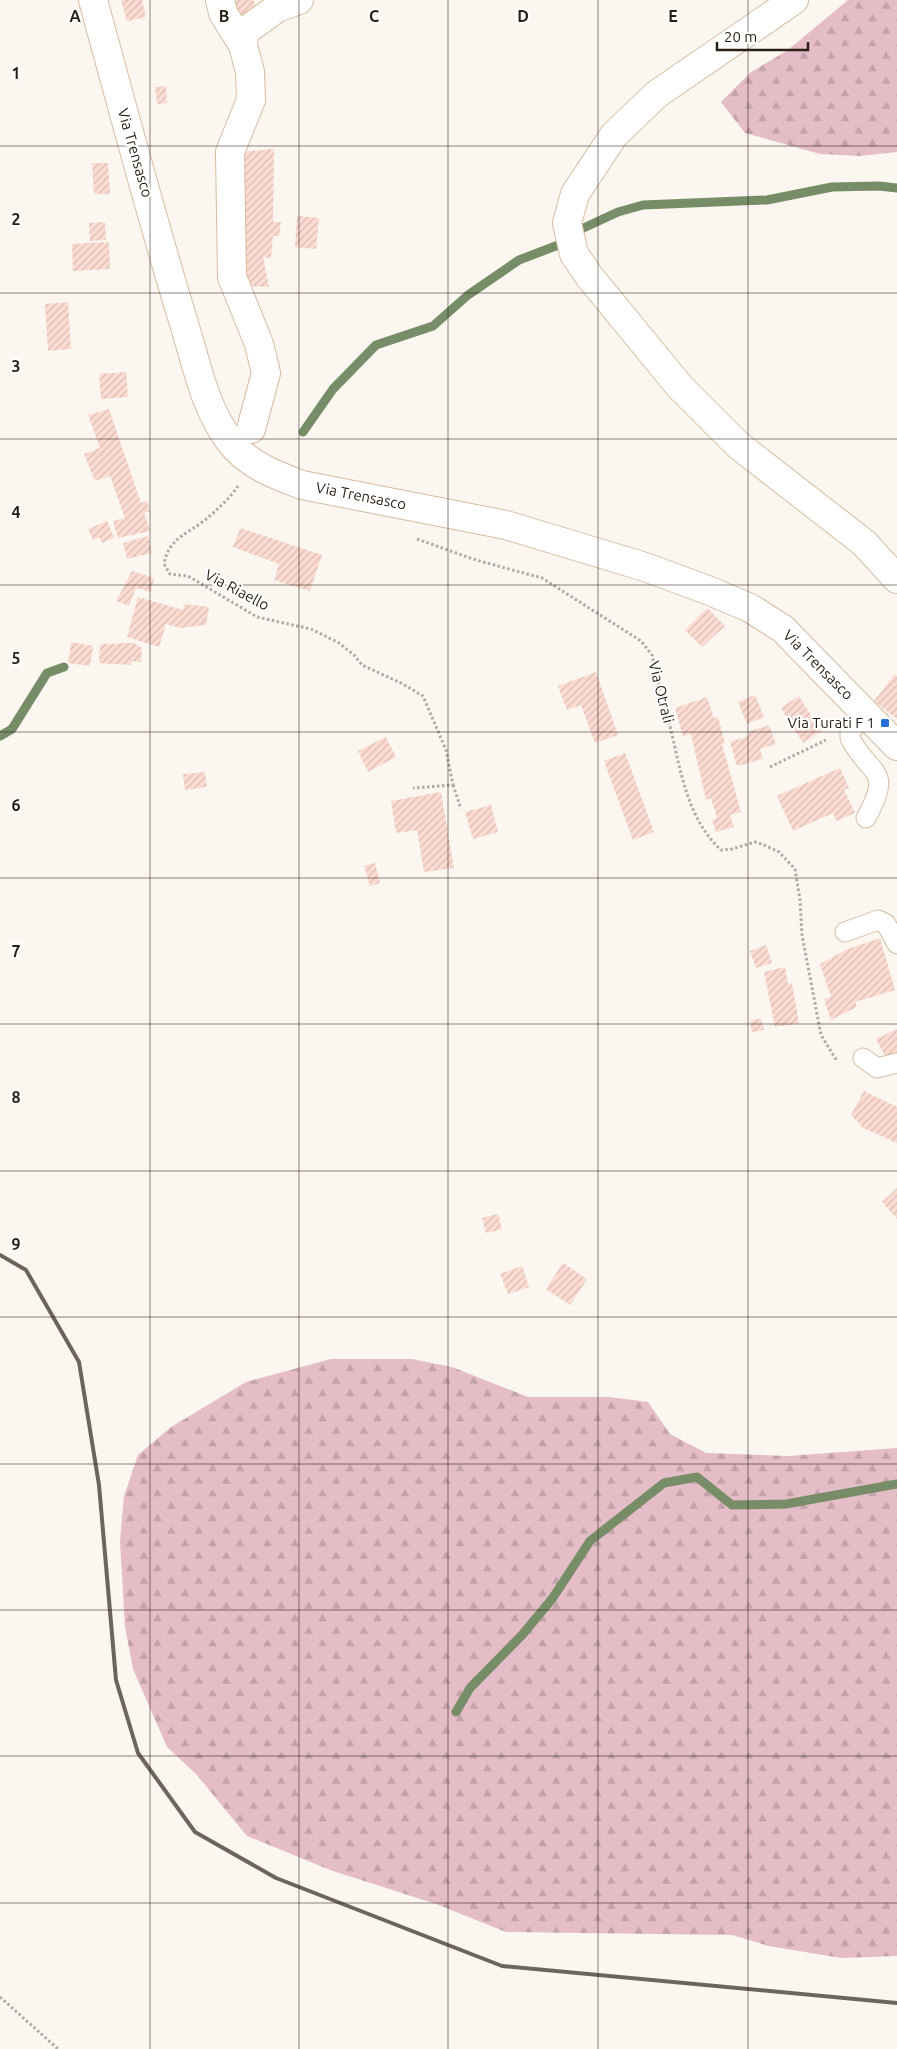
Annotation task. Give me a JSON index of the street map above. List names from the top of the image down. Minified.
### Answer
{"streets":{"main road":["Via Trensasco"],"path":["Via Riaello","Via Otrali"]},"crossings":[["Via Trensasco","Via Riaello"]],"places":{"transit":["Via Turati F 1"]},"scale_bar":"20 m","grid":{"columns":["A","B","C","D","E"],"rows":["1","2","3","4","5","6","7","8","9"]}}
